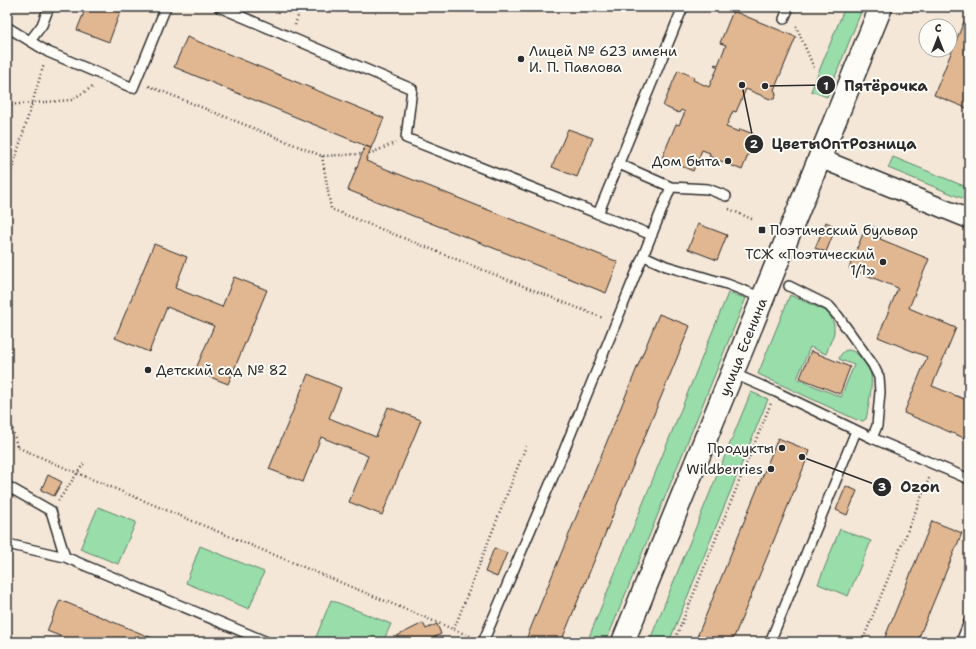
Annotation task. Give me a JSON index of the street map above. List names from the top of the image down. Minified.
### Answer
{"streets":{"street":["улица Есенина"]},"places":{"other":["Лицей № 623 имени И. П. Павлова","ЦветыОптРозница","Пятёрочка","Дом быта","ТСЖ «Поэтический 1/1»","Детский сад № 82","Продукты","Ozon","Wildberries"],"transit":["Поэтический бульвар"]},"north":"top"}
